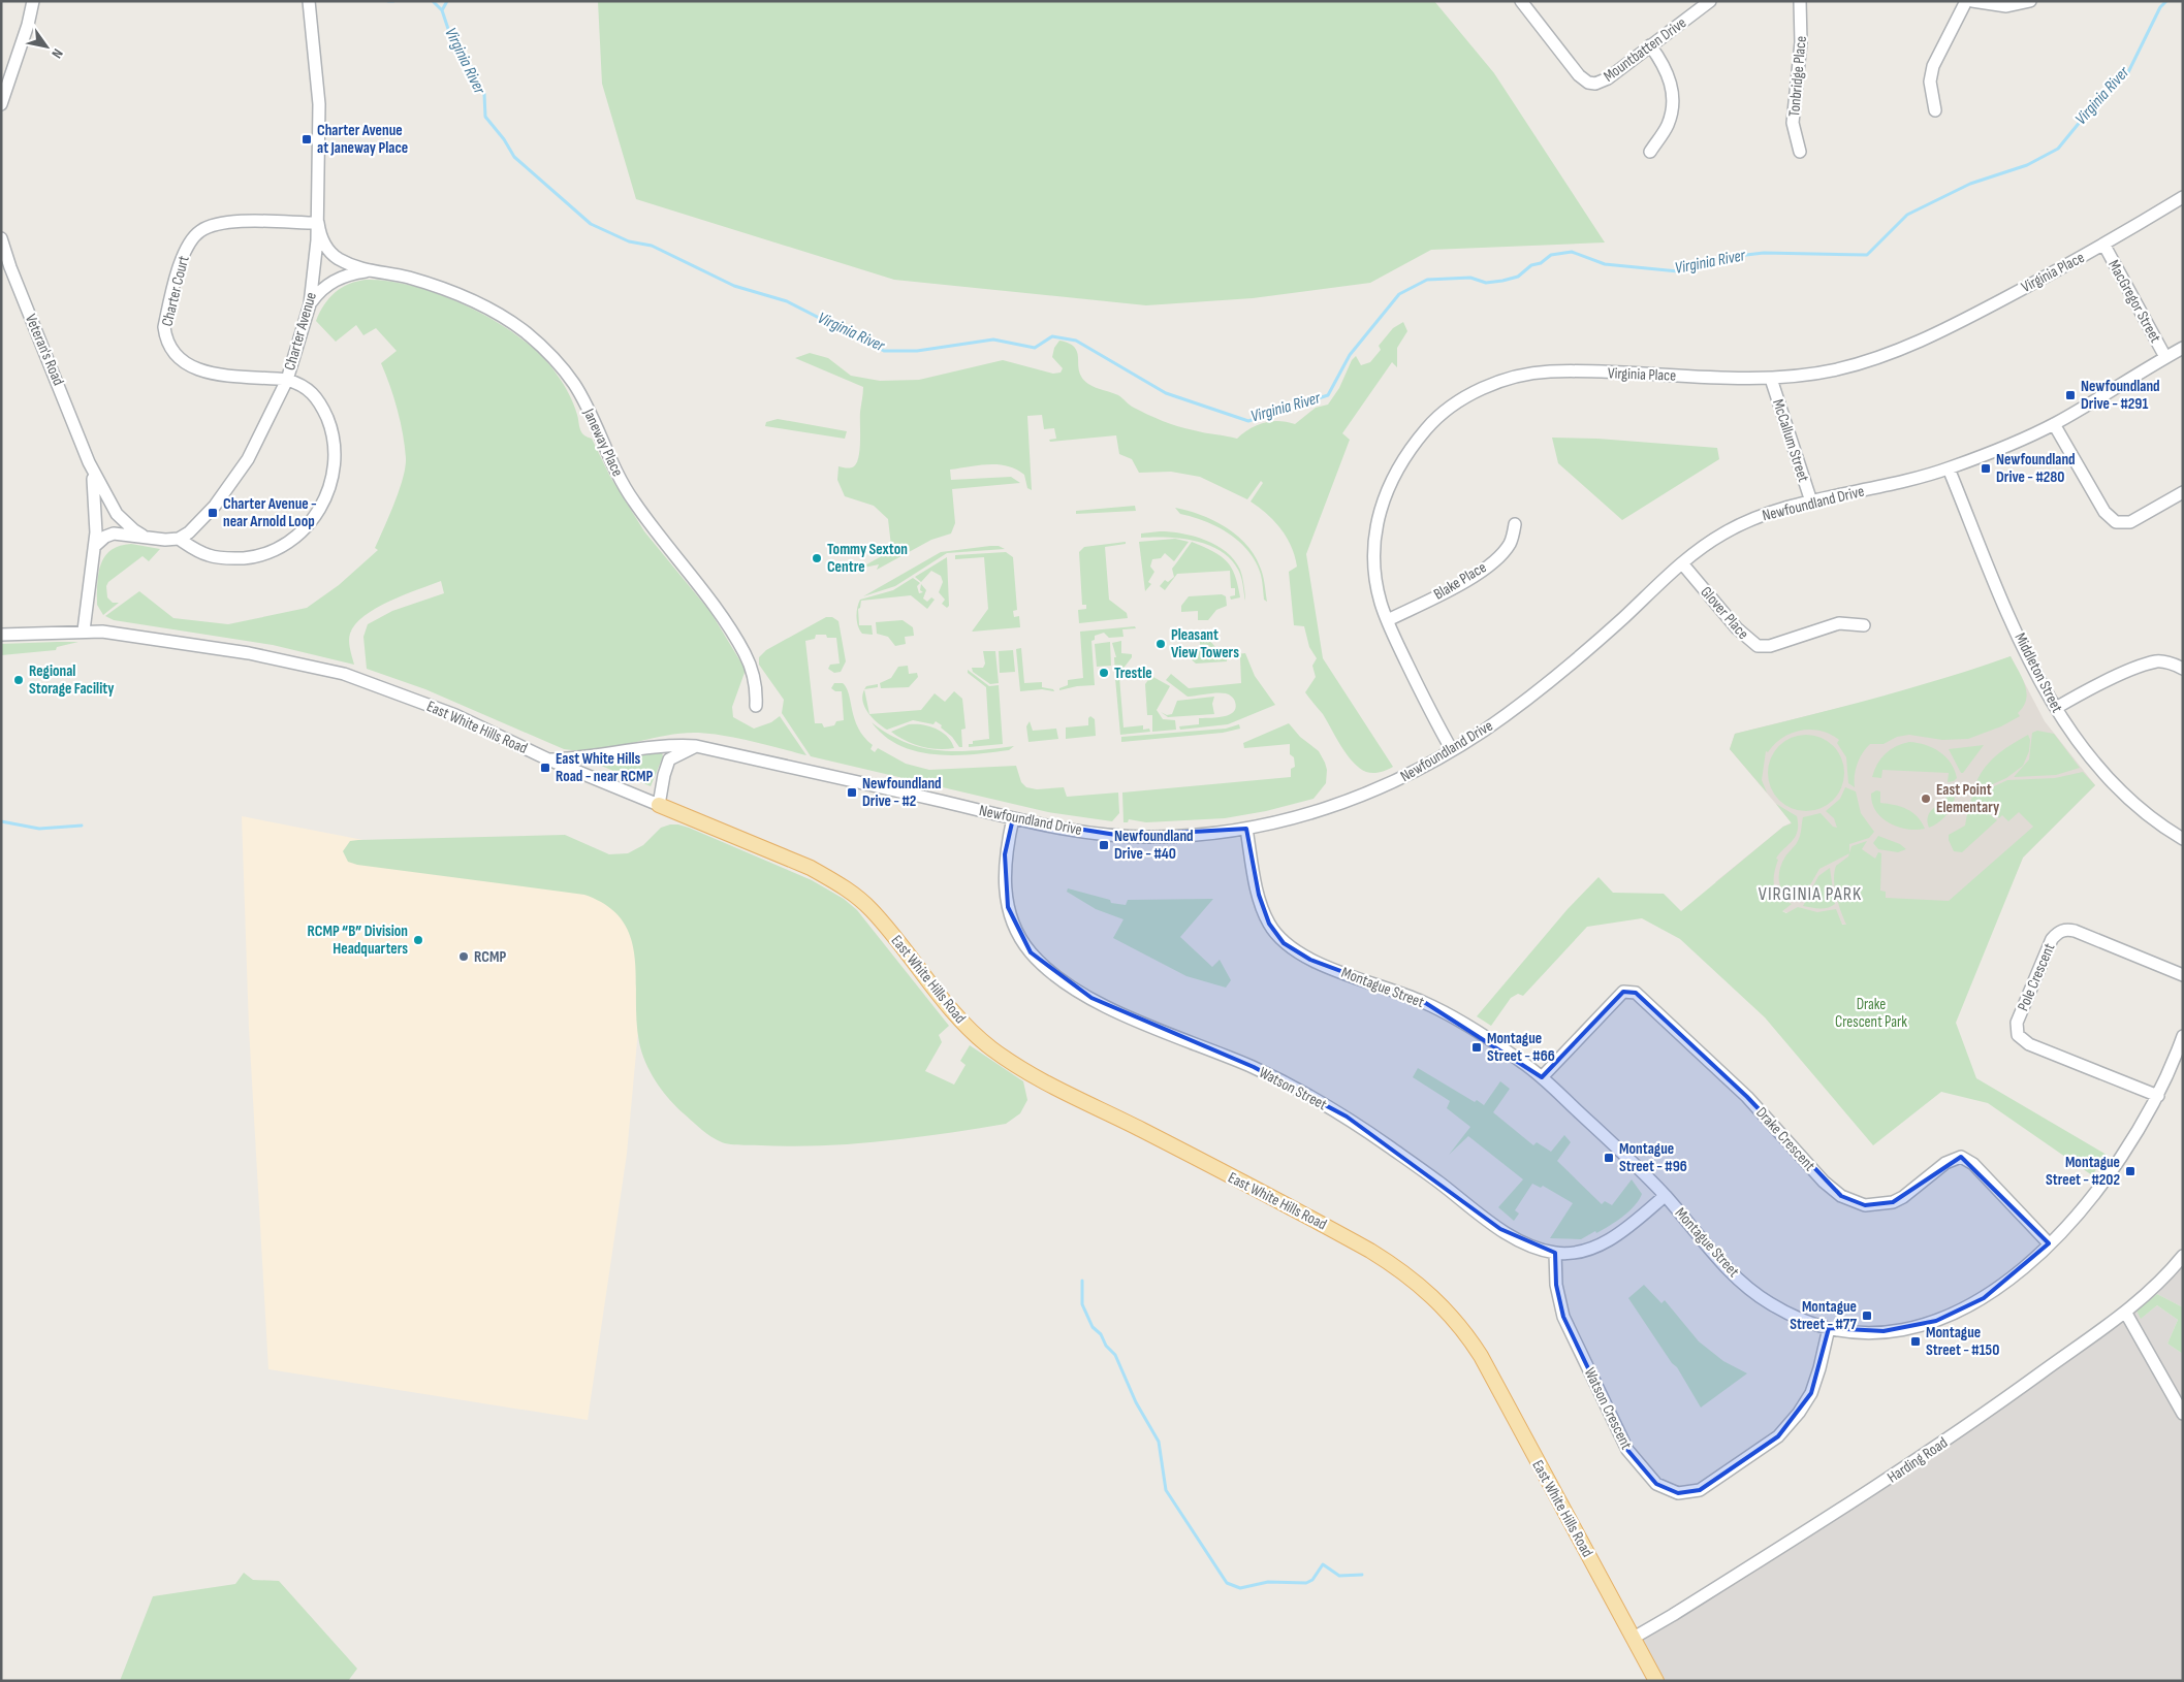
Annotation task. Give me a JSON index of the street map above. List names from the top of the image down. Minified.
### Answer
{"streets":{"main road":["East White Hills Road"],"street":["Mountbatten Drive","Tonbridge Place","Virginia Place","Charter Court","MacGregor Street","Charter Avenue","Veteran's Road","McCallum Street","Janeway Place","Newfoundland Drive","Blake Place","Glover Place","Middleton Street","Pole Crescent","Montague Street","Watson Street","Drake Crescent","Watson Crescent","Harding Road"]},"crossings":[["Virginia Place","MacGregor Street"],["Virginia Place","McCallum Street"],["Virginia Place","Newfoundland Drive"],["Virginia Place","Blake Place"],["Charter Court","Charter Avenue"],["Charter Court","Janeway Place"],["MacGregor Street","Newfoundland Drive"],["Charter Avenue","Janeway Place"],["Veteran's Road","East White Hills Road"],["McCallum Street","Newfoundland Drive"],["Newfoundland Drive","Glover Place"],["Newfoundland Drive","Middleton Street"],["Newfoundland Drive","East White Hills Road"],["Newfoundland Drive","Montague Street"],["Newfoundland Drive","Watson Street"],["East White Hills Road","Harding Road"],["Pole Crescent","Montague Street"],["Montague Street","Watson Street"],["Montague Street","Drake Crescent"],["Montague Street","Watson Crescent"],["Watson Street","Watson Crescent"]],"districts":["VIRGINIA PARK"],"water":["Virginia River"],"parks":["Drake Crescent Park"],"places":{"transit":["Charter Avenue at Janeway Place","Newfoundland Drive - #291","Newfoundland Drive - #280","Charter Avenue - near Arnold Loop","East White Hills Road - near RCMP","Newfoundland Drive - #2","Newfoundland Drive - #40","Montague Street - #66","Montague Street - #96","Montague Street - #202","Montague Street - #77","Montague Street - #150"],"other":["Tommy Sexton Centre","Pleasant View Towers","Trestle","Regional Storage Facility","East Point Elementary","RCMP “B” Division Headquarters","RCMP"]},"north":"bottom right"}
